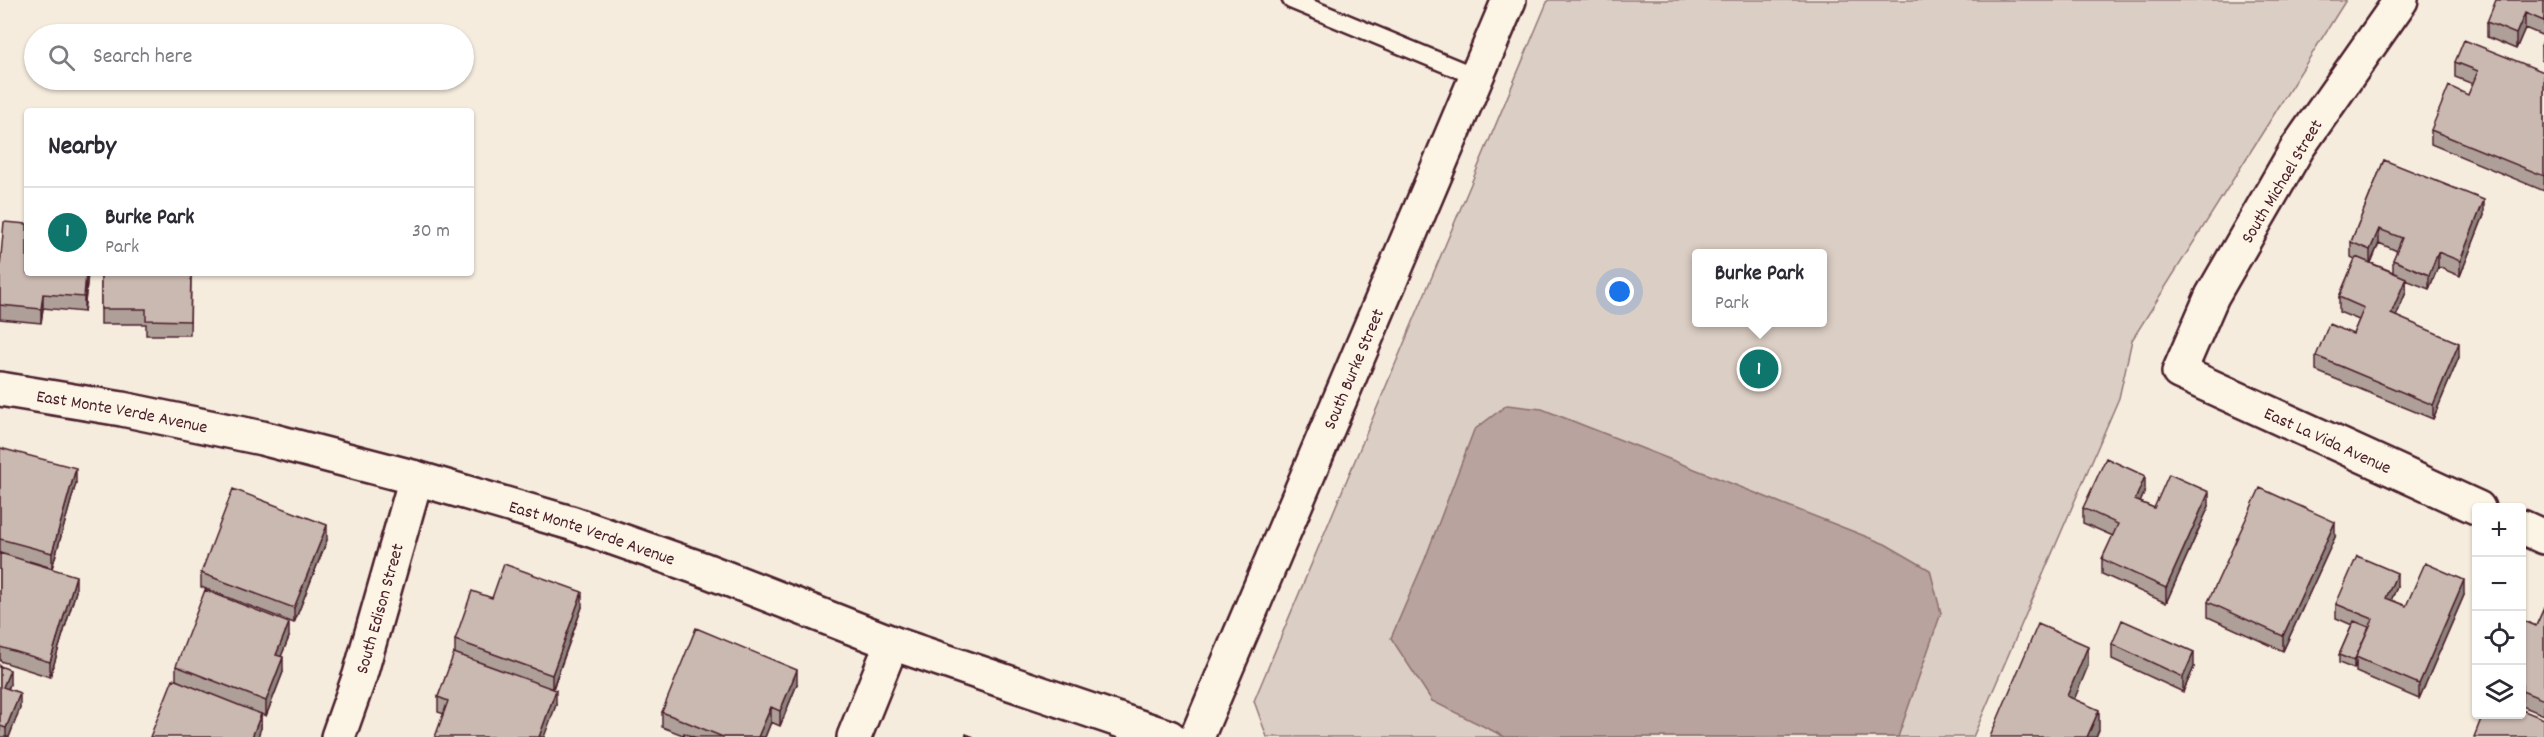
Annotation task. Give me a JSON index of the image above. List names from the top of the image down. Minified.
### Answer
{"streets":{"street":["South Michael Street","South Burke Street","East Monte Verde Avenue","East La Vida Avenue","South Edison Street"]},"crossings":[["South Michael Street","East La Vida Avenue"],["East Monte Verde Avenue","South Edison Street"]],"page":{"search":"Search here","heading":"Nearby","list":[{"mark":"1","name":"Burke Park","note":"Park","value":"30 m"}],"popup":["Burke Park","Park"],"pins":"1","map_buttons":["+","−"]}}
